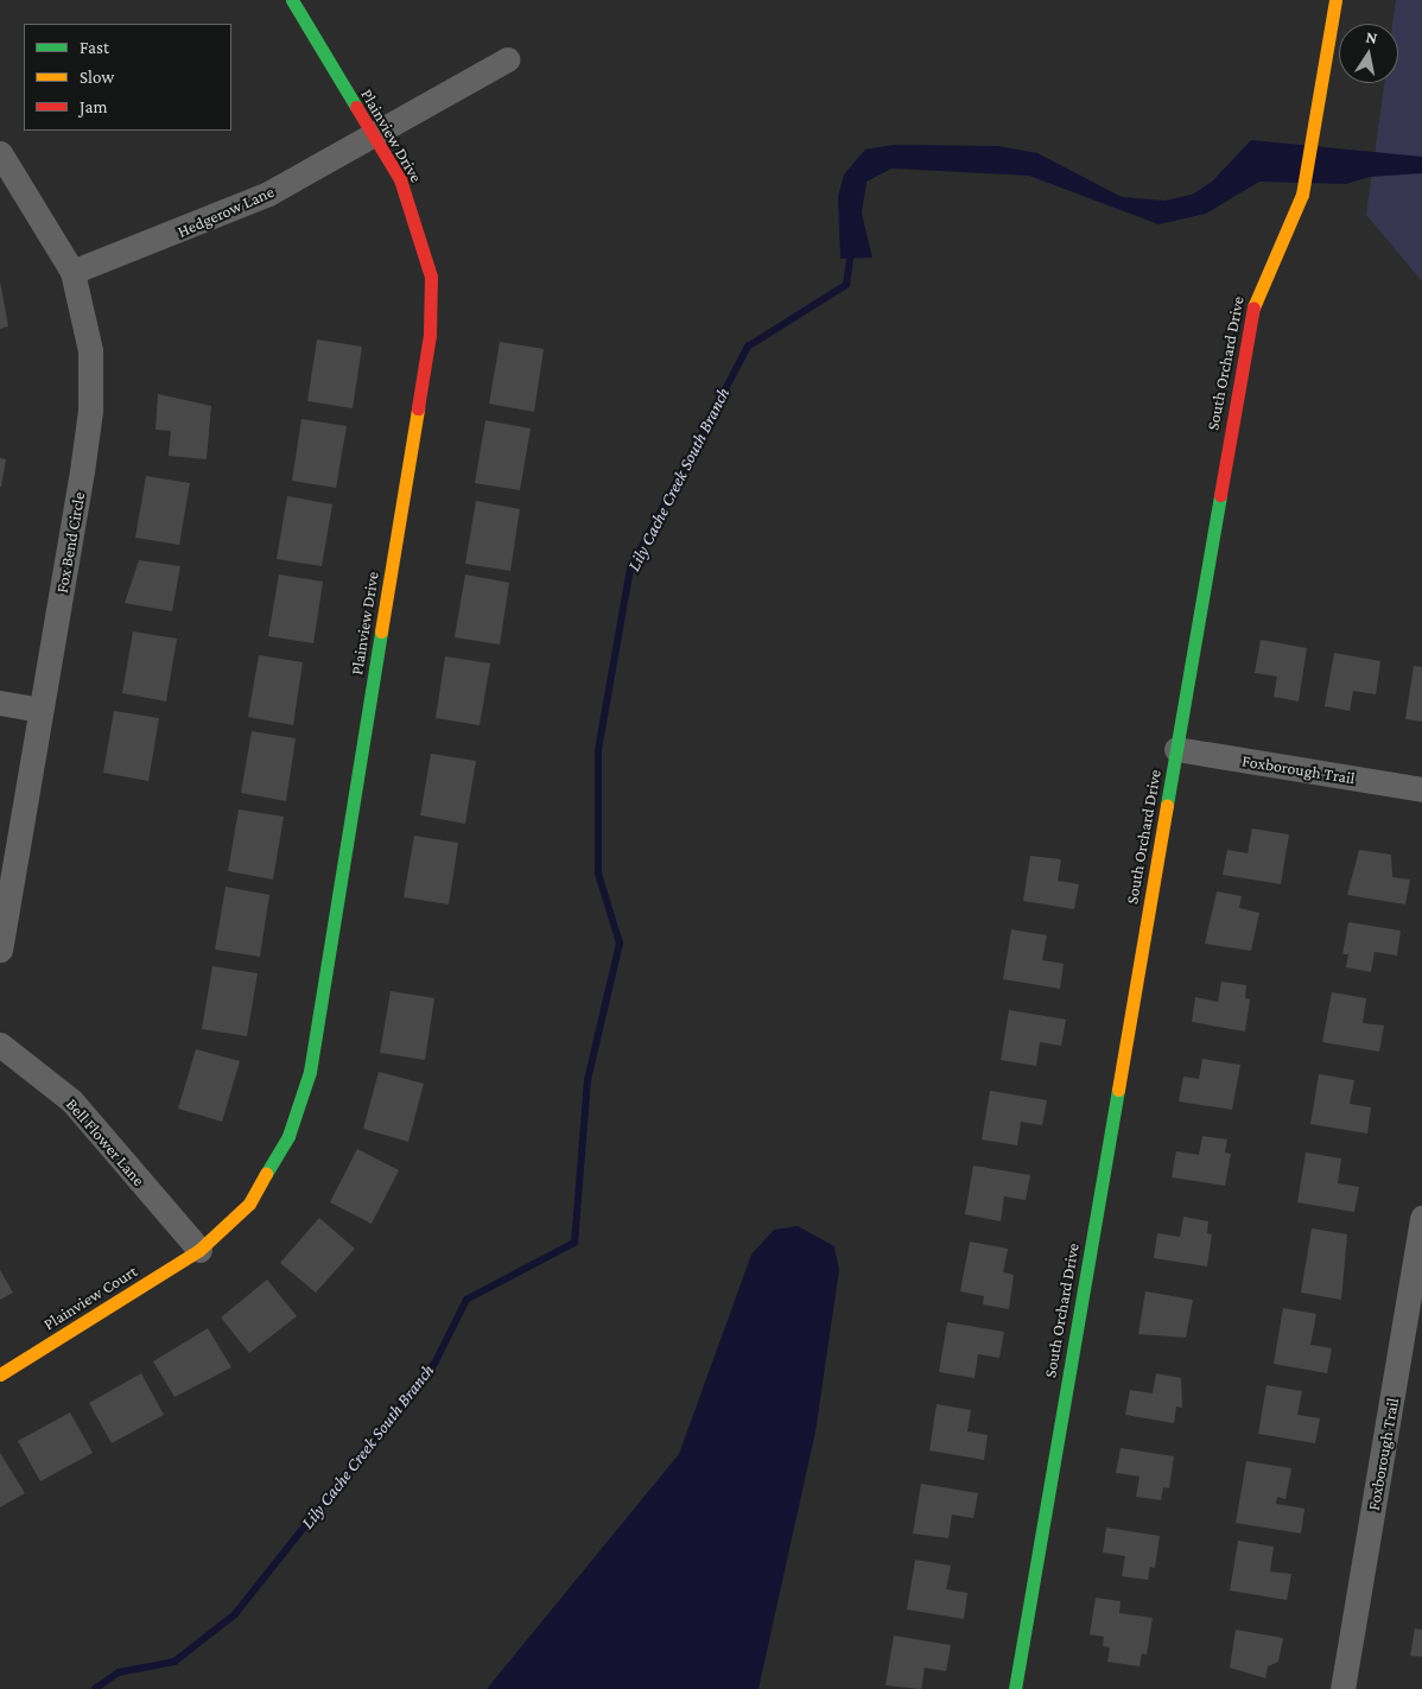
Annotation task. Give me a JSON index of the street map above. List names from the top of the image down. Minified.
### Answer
{"streets":{"street":["Plainview Drive","Hedgerow Lane","South Orchard Drive","Fox Bend Circle","Foxborough Trail","Bell Flower Lane","Plainview Court"]},"crossings":[["Plainview Drive","Hedgerow Lane"],["Plainview Drive","Bell Flower Lane"],["Plainview Drive","Plainview Court"],["Hedgerow Lane","Fox Bend Circle"],["South Orchard Drive","Foxborough Trail"],["Bell Flower Lane","Plainview Court"]],"water":["Lily Cache Creek South Branch"],"legend":["Fast","Slow","Jam"],"north":"top"}
